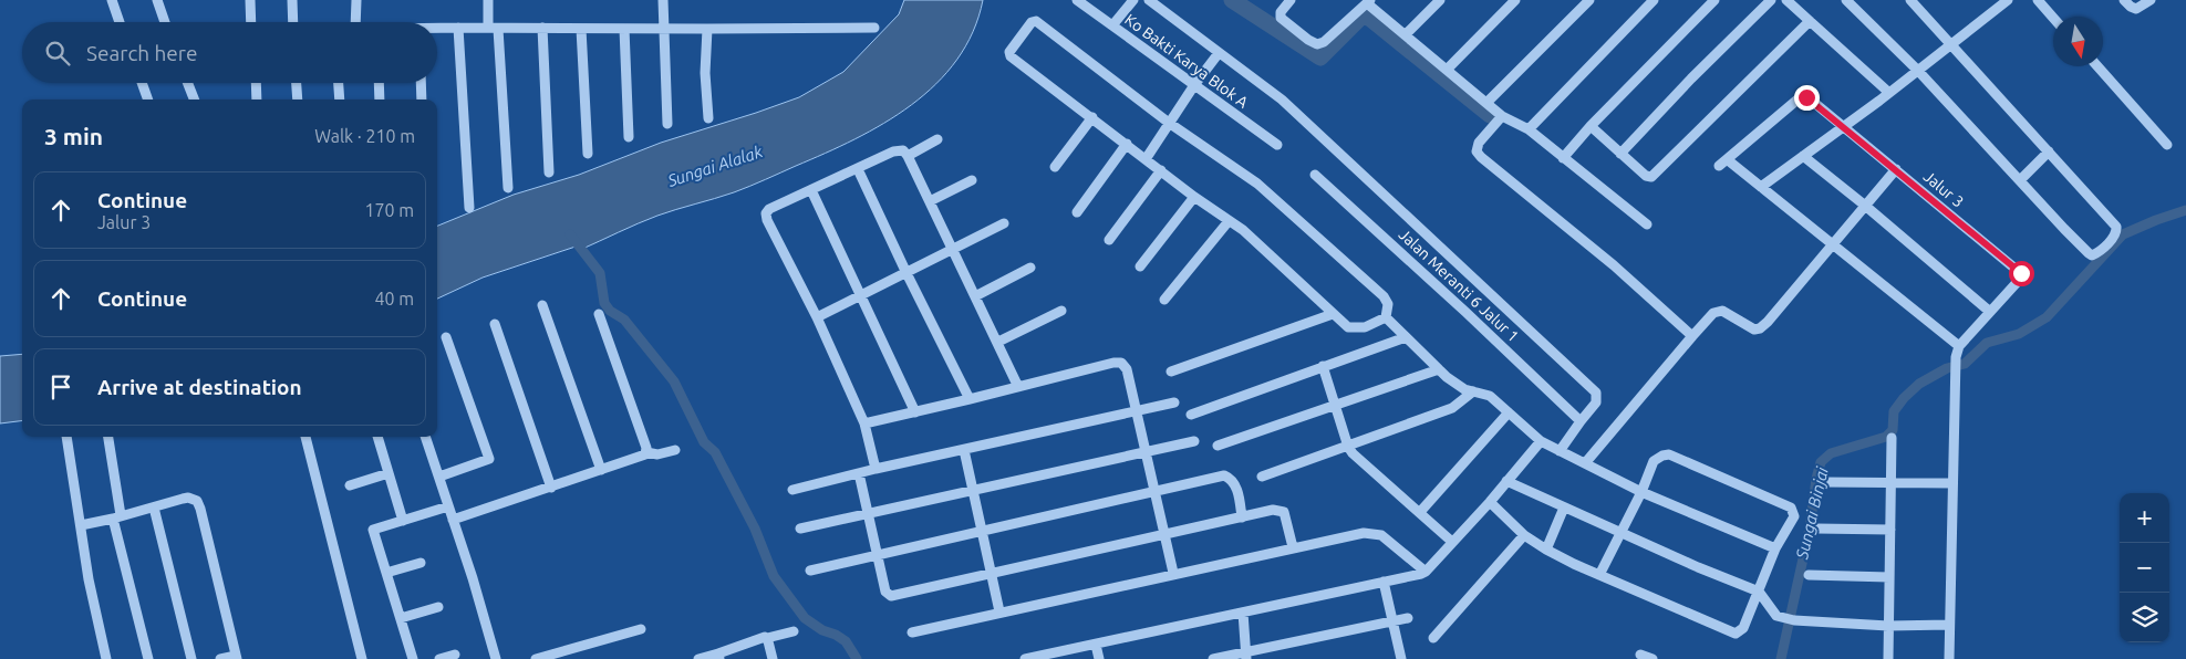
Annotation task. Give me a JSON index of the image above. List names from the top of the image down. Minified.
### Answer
{"streets":{"street":["Ko Bakti Karya Blok A","Jalur 3","Jalan Meranti 6 Jalur 1"]},"water":["Sungai Alalak","Sungai Binjai"],"north":"bottom","page":{"search":"Search here","heading":["3 min","Walk · 210 m"],"list":[["Continue","Jalur 3","170 m"],["Continue","40 m"],"Arrive at destination"],"map_buttons":["+","−"]}}
